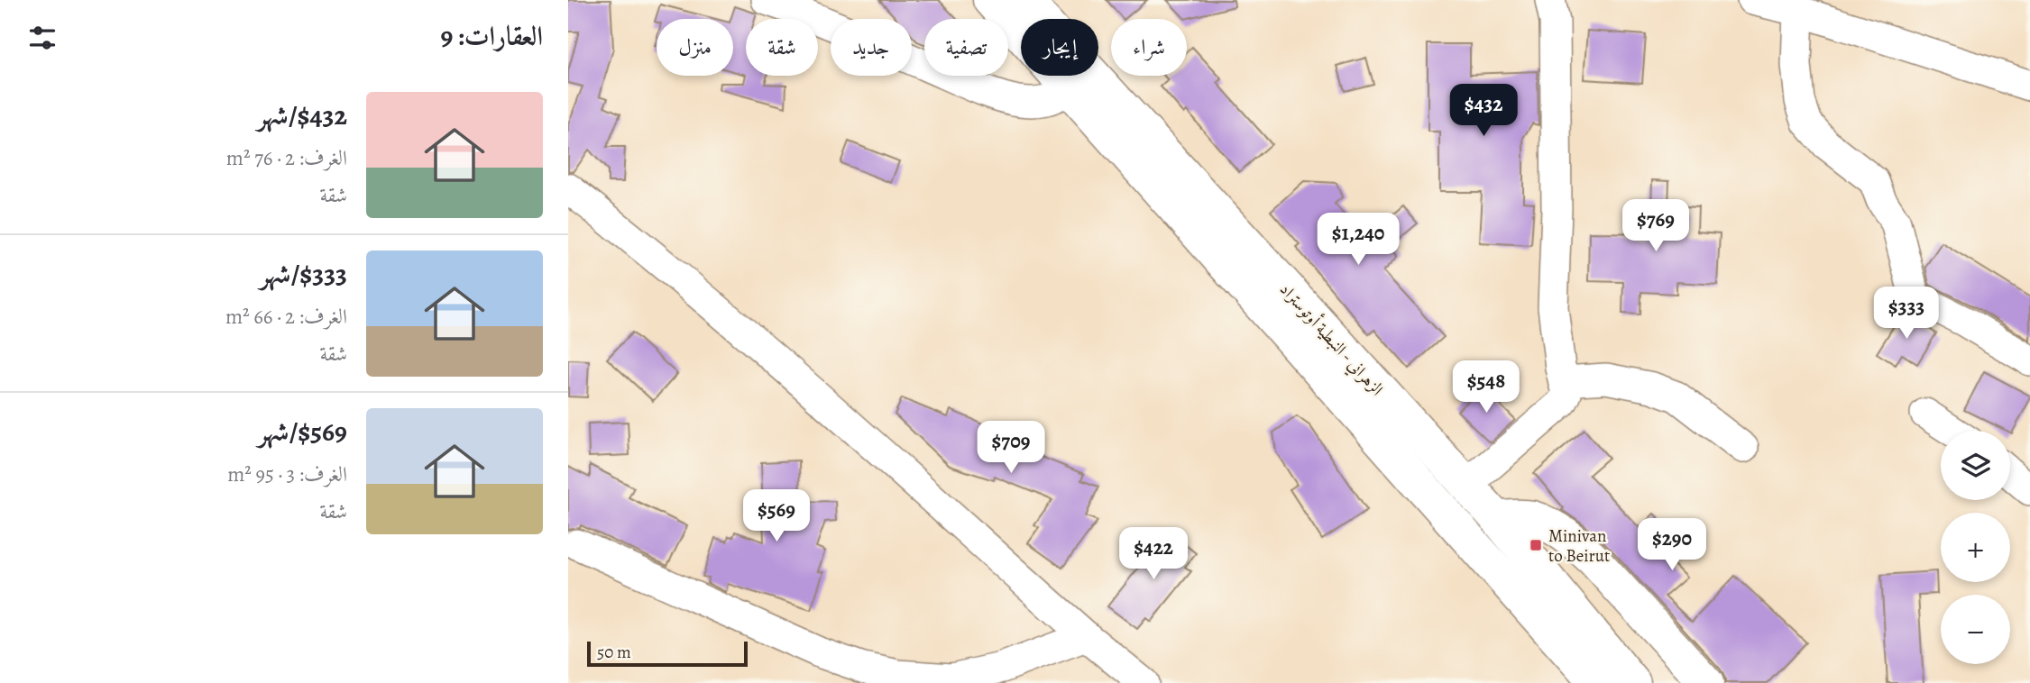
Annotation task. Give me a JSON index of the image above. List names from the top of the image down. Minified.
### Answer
{"streets":{"main road":["الزهراني - النبطية أوتوستراد"]},"places":{"transit":["Minivan to Beirut"]},"scale_bar":"50 m","page":{"heading":"العقارات: 9","chip":["شراء","إيجار","تصفية","جديد","شقة","منزل"],"list":[{"name":"$432/شهر","note":"الغرف: 2 · 76 m² · شقة"},{"name":"$333/شهر","note":"الغرف: 2 · 66 m² · شقة"},{"name":"$569/شهر","note":"الغرف: 3 · 95 m² · شقة"}],"price":["$432","$769","$1,240","$333","$548","$709","$569","$290","$422"],"map_buttons":["+","−"],"scale":"50 m"}}
